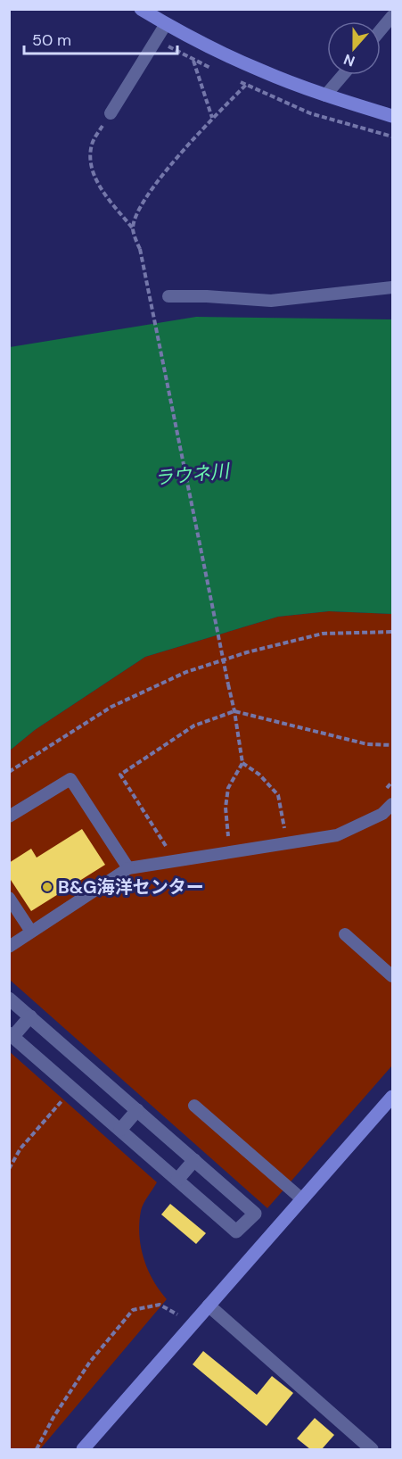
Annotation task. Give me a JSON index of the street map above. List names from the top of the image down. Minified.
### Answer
{"water":["ラウネ川"],"places":["B&G海洋センター"],"scale_bar":"50 m","north":"bottom"}
